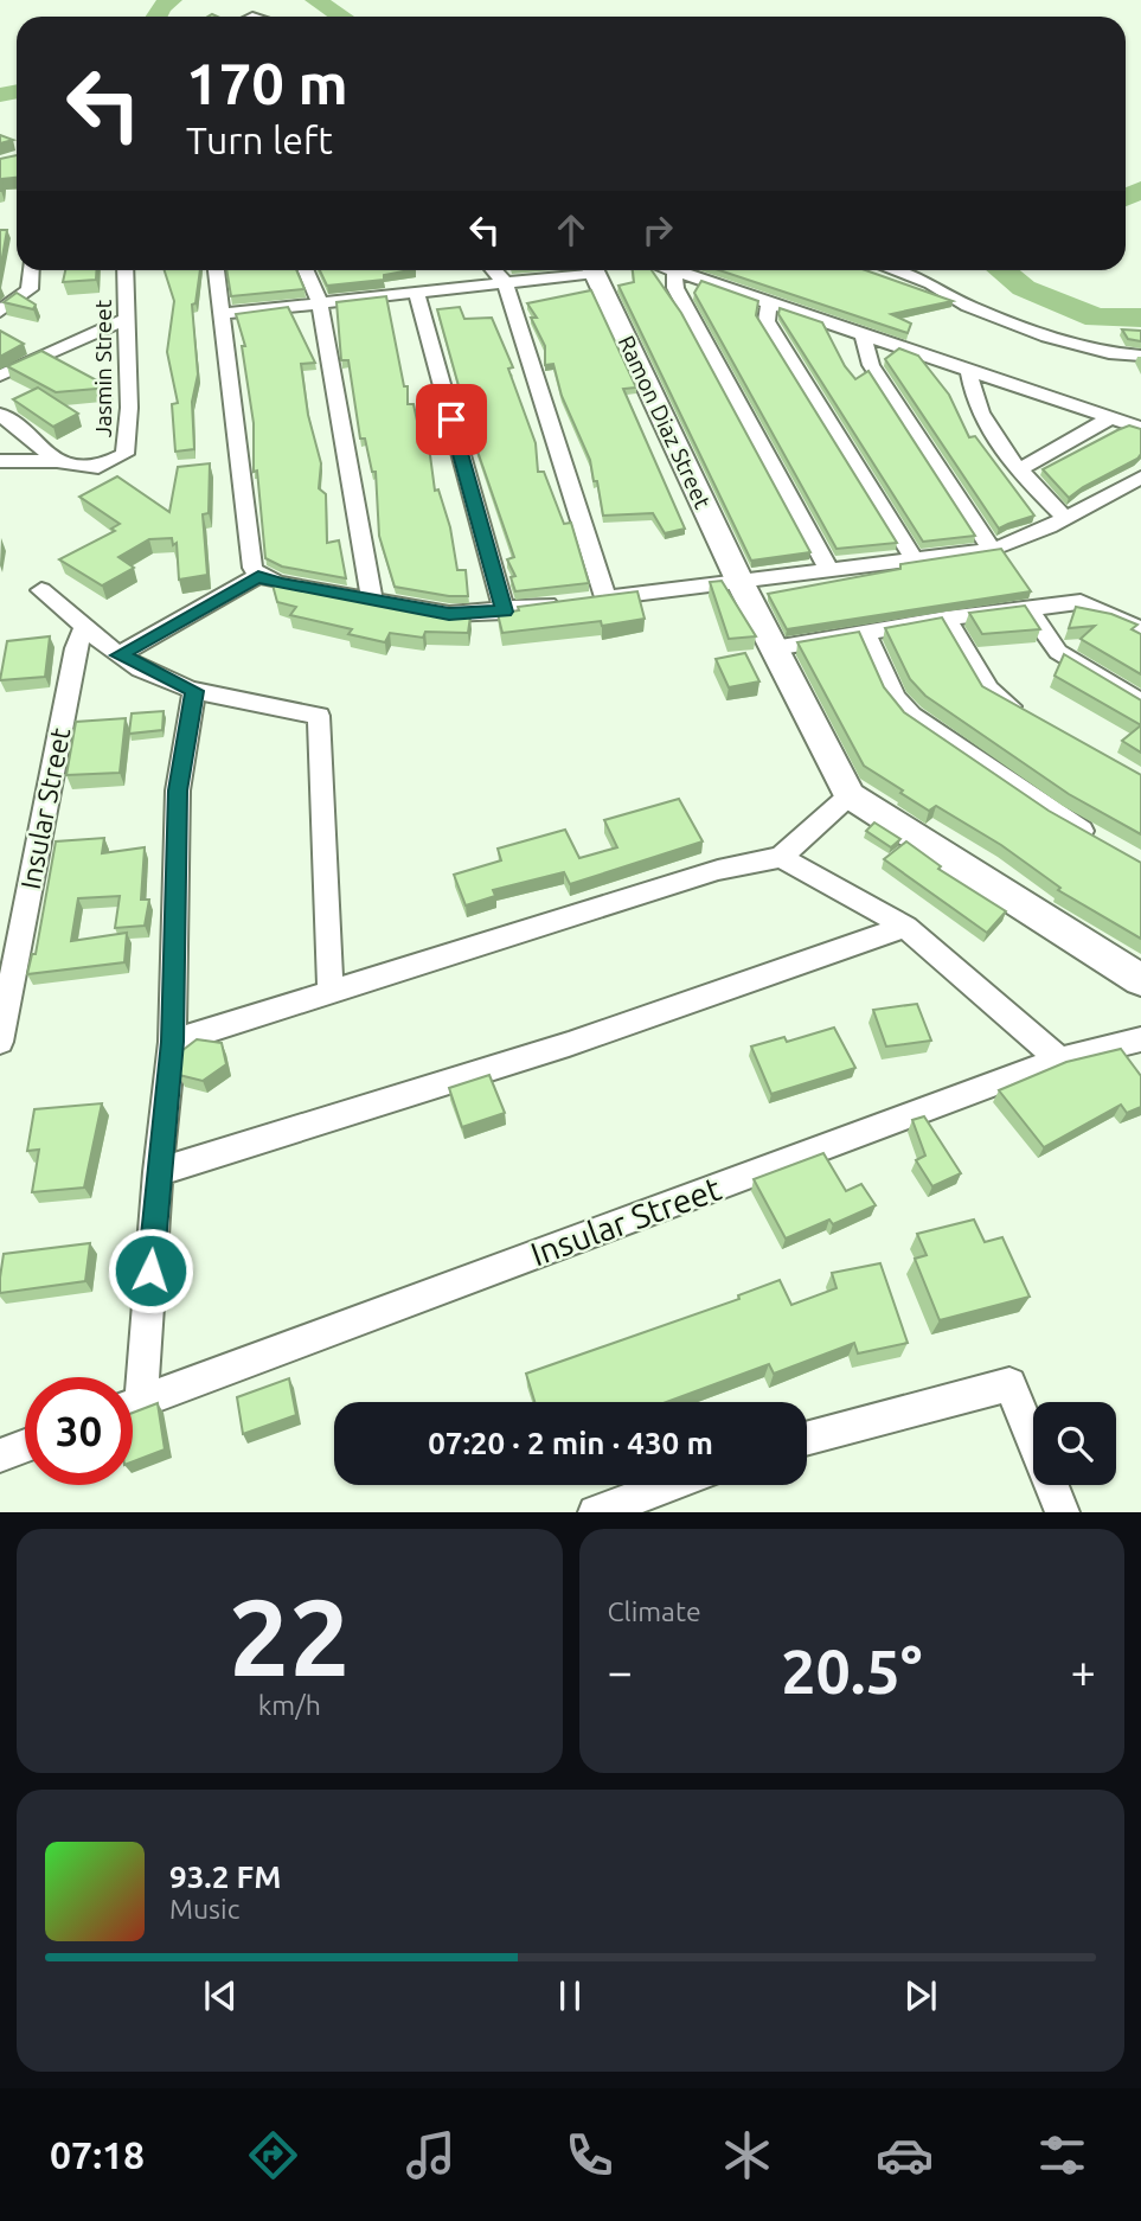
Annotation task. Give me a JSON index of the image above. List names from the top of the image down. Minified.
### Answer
{"streets":{"street":["Jasmin Street","Ramon Diaz Street","Insular Street"]},"page":{"turn":["170 m","Turn left"],"limit":"30","trip":"07:20 · 2 min · 430 m","tile":[["22","km/h"],"Climate"],"heat":["−","20.5°","+"],"song":["93.2 FM","Music"],"tabs":"07:18"}}
